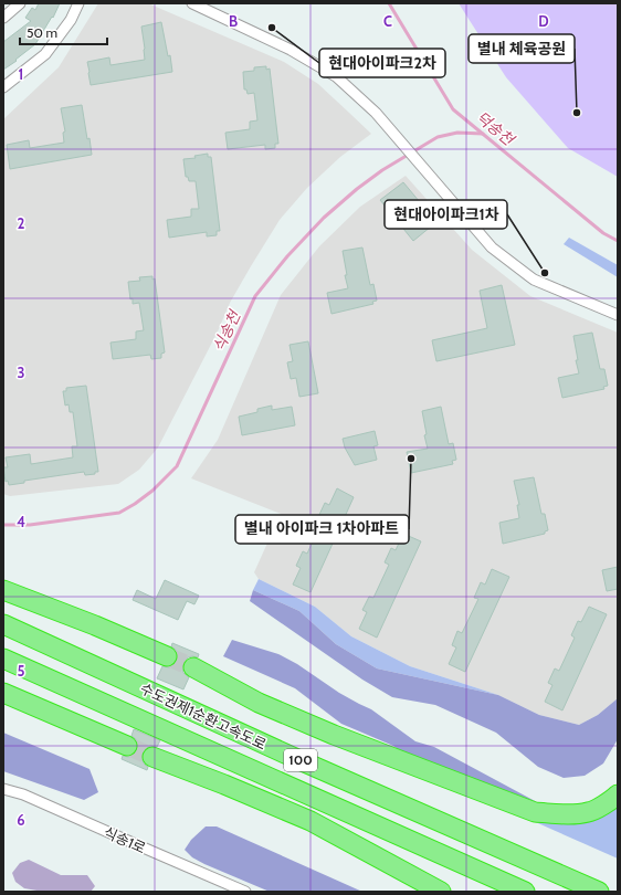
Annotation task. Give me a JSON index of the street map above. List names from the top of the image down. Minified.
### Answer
{"streets":{"highway":["수도권제1순환고속도로","100"],"street":["식송1로"]},"water":["덕송천","식송천"],"places":["현대아이파크2차","별내 체육공원","현대아이파크1차","별내 아이파크 1차아파트"],"scale_bar":"50 m","grid":{"columns":["B","C","D"],"rows":["1","2","3","4","5","6"]}}
